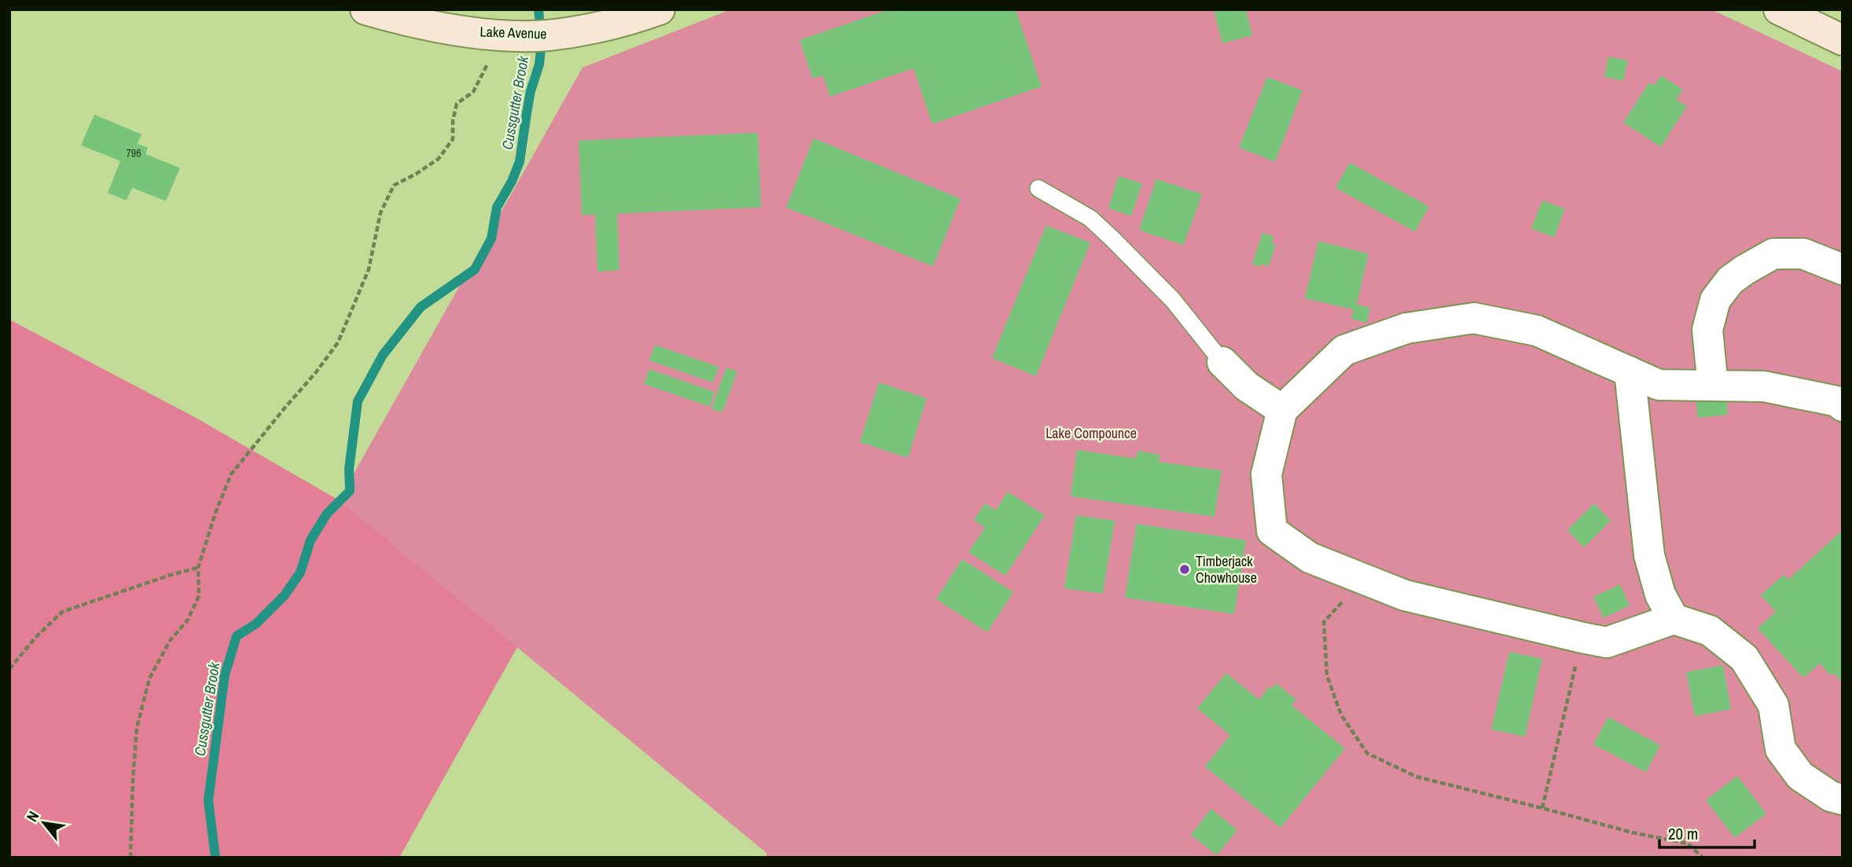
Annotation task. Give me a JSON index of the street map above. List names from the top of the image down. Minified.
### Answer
{"streets":{"main road":["Lake Avenue"]},"water":["Cussgutter Brook"],"parks":["Lake Compounce"],"places":["Timberjack Chowhouse"],"house_numbers":["796"],"scale_bar":"20 m","north":"top left"}
